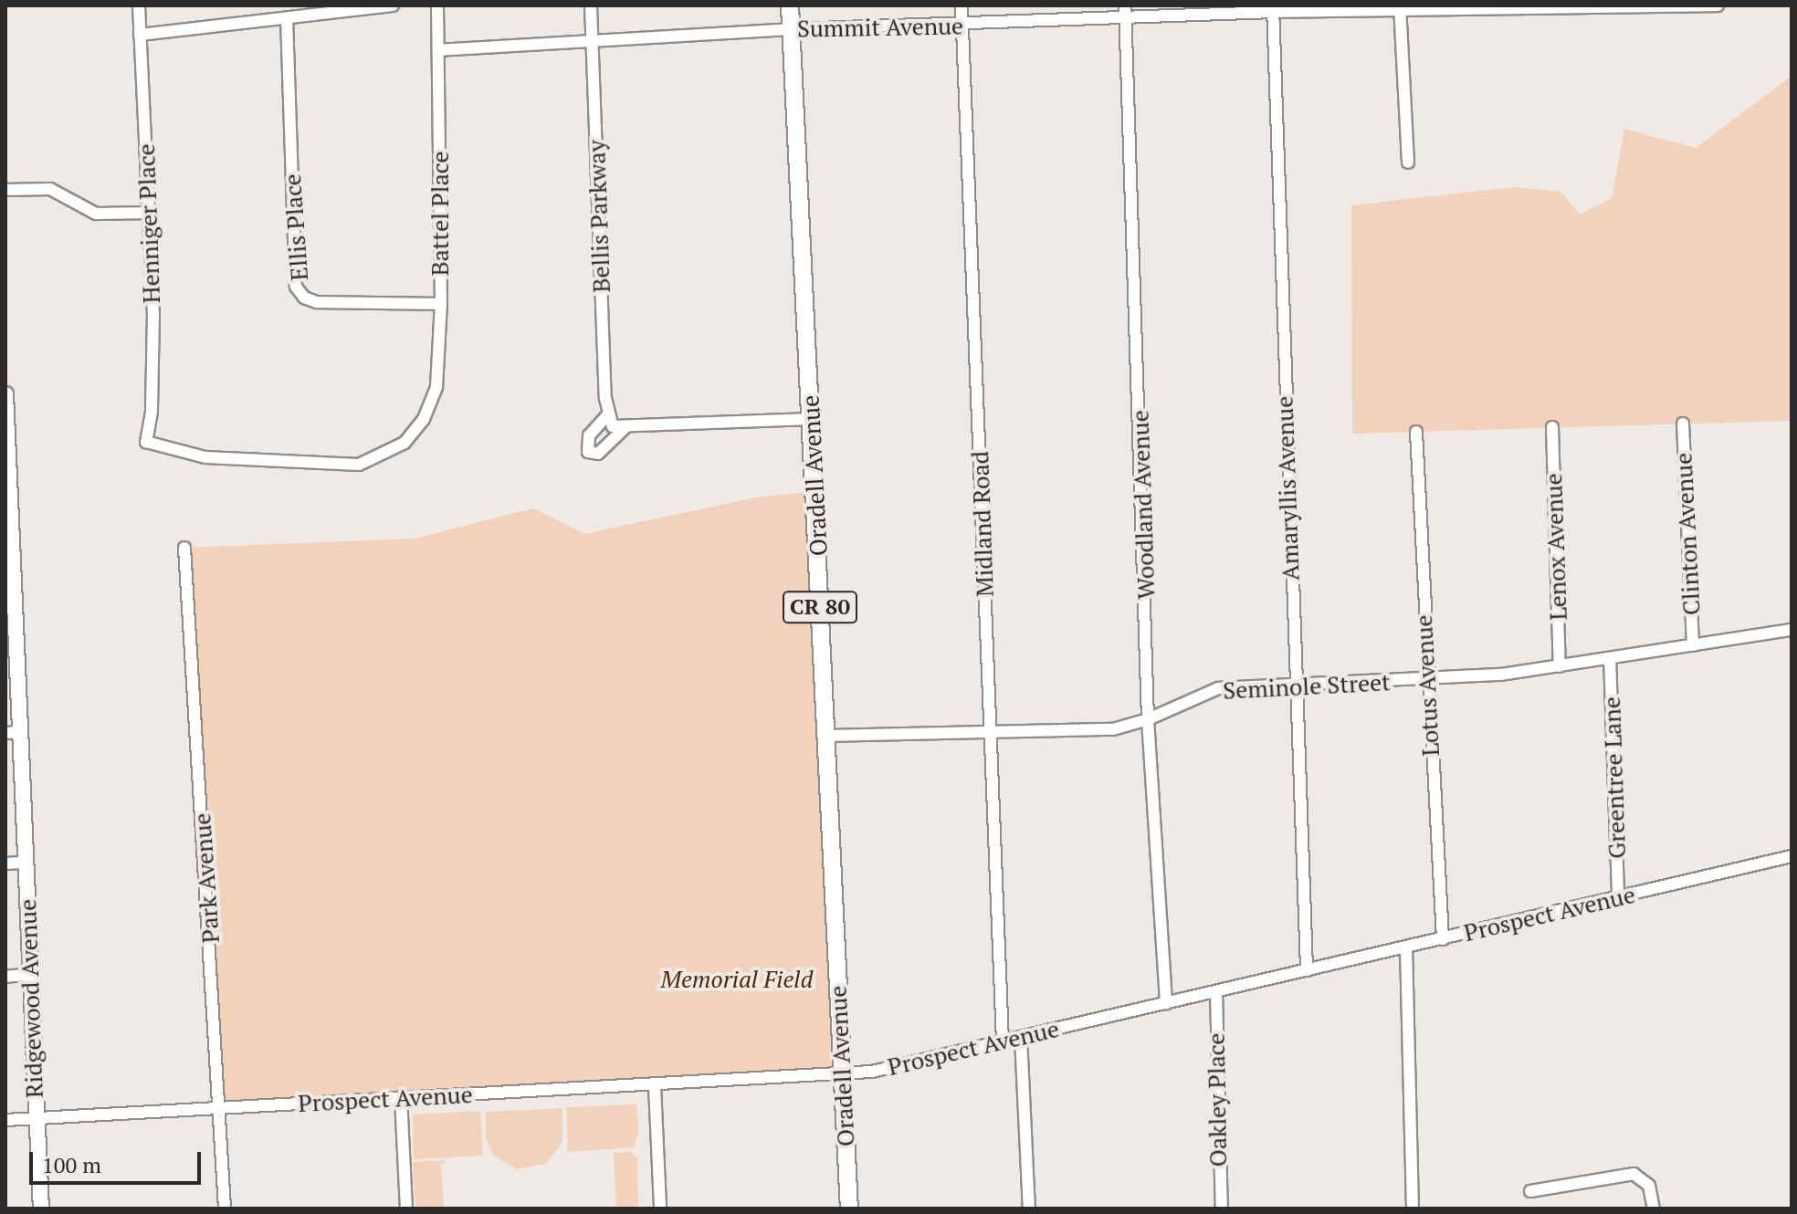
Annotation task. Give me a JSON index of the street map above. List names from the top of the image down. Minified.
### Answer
{"streets":{"main road":["Oradell Avenue","CR 80"],"street":["Summit Avenue","Battel Place","Bellis Parkway","Henniger Place","Ellis Place","Amaryllis Avenue","Woodland Avenue","Midland Road","Clinton Avenue","Lenox Avenue","Lotus Avenue","Seminole Street","Greentree Lane","Park Avenue","Prospect Avenue","Ridgewood Avenue","Oakley Place"]},"crossings":[["Summit Avenue","Battel Place"],["Summit Avenue","Bellis Parkway"],["Summit Avenue","Oradell Avenue"],["Summit Avenue","Amaryllis Avenue"],["Summit Avenue","Woodland Avenue"],["Summit Avenue","Midland Road"],["Battel Place","Henniger Place"],["Battel Place","Ellis Place"],["Oradell Avenue","Seminole Street"],["Oradell Avenue","Prospect Avenue"],["Amaryllis Avenue","Seminole Street"],["Amaryllis Avenue","Prospect Avenue"],["Woodland Avenue","Seminole Street"],["Woodland Avenue","Prospect Avenue"],["Midland Road","Seminole Street"],["Midland Road","Prospect Avenue"],["Clinton Avenue","Seminole Street"],["Lenox Avenue","Seminole Street"],["Lotus Avenue","Seminole Street"],["Lotus Avenue","Prospect Avenue"],["Seminole Street","Greentree Lane"],["Greentree Lane","Prospect Avenue"],["Park Avenue","Prospect Avenue"],["Prospect Avenue","Ridgewood Avenue"],["Prospect Avenue","Oakley Place"]],"parks":["Memorial Field"],"scale_bar":"100 m"}
